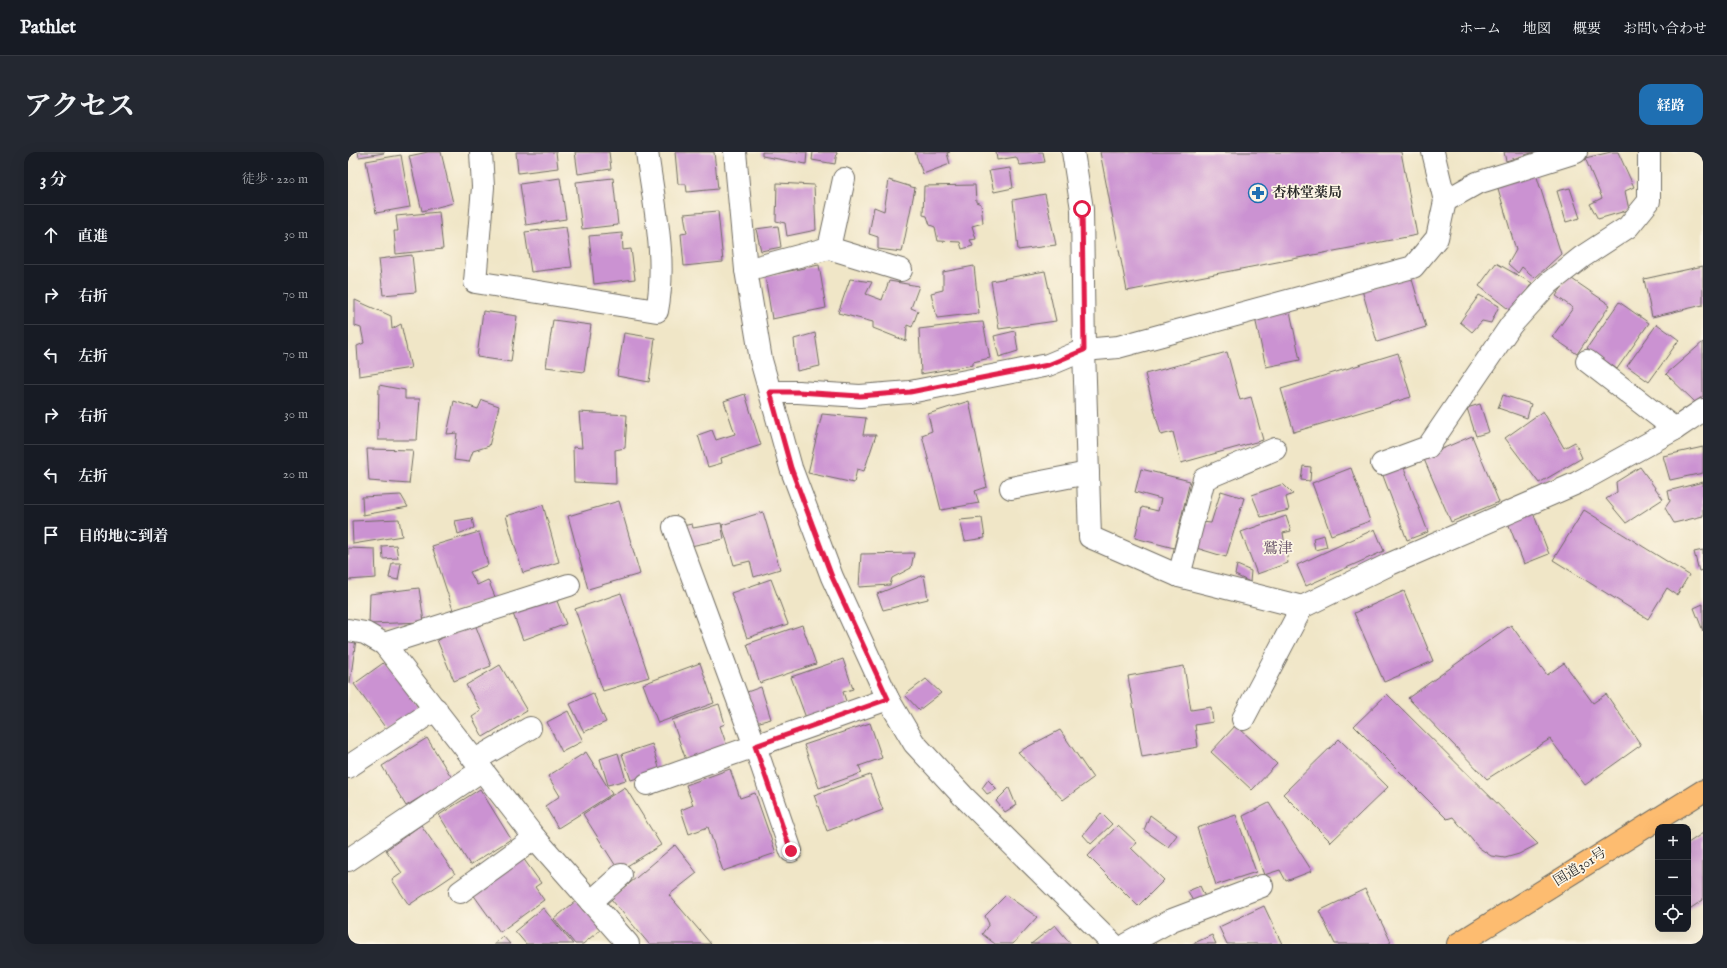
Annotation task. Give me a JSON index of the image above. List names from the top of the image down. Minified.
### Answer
{"streets":{"highway":["国道301号"]},"districts":["鷲津"],"places":{"pharmacy":["杏林堂薬局"]},"page":{"header":"Pathlet","nav":["ホーム","地図","概要","お問い合わせ"],"title":"アクセス","buttons":"経路","heading":["3 分","徒歩 · 220 m"],"list":[["直進","30 m"],["右折","70 m"],["左折","70 m"],["右折","30 m"],["左折","20 m"],"目的地に到着"],"map_buttons":["+","−"]}}
